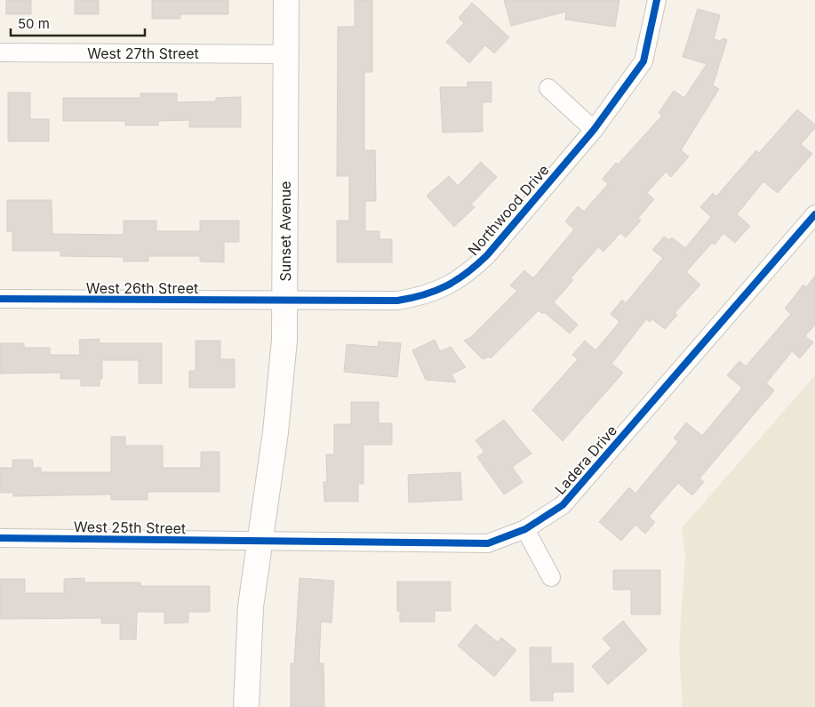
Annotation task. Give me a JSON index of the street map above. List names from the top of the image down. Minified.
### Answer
{"streets":{"street":["West 27th Street","Northwood Drive","Sunset Avenue","West 26th Street","Ladera Drive","West 25th Street"]},"crossings":[["West 27th Street","Sunset Avenue"],["Northwood Drive","Sunset Avenue"],["Northwood Drive","West 26th Street"],["Sunset Avenue","West 26th Street"],["Sunset Avenue","Ladera Drive"],["Sunset Avenue","West 25th Street"],["Ladera Drive","West 25th Street"]],"scale_bar":"50 m"}
